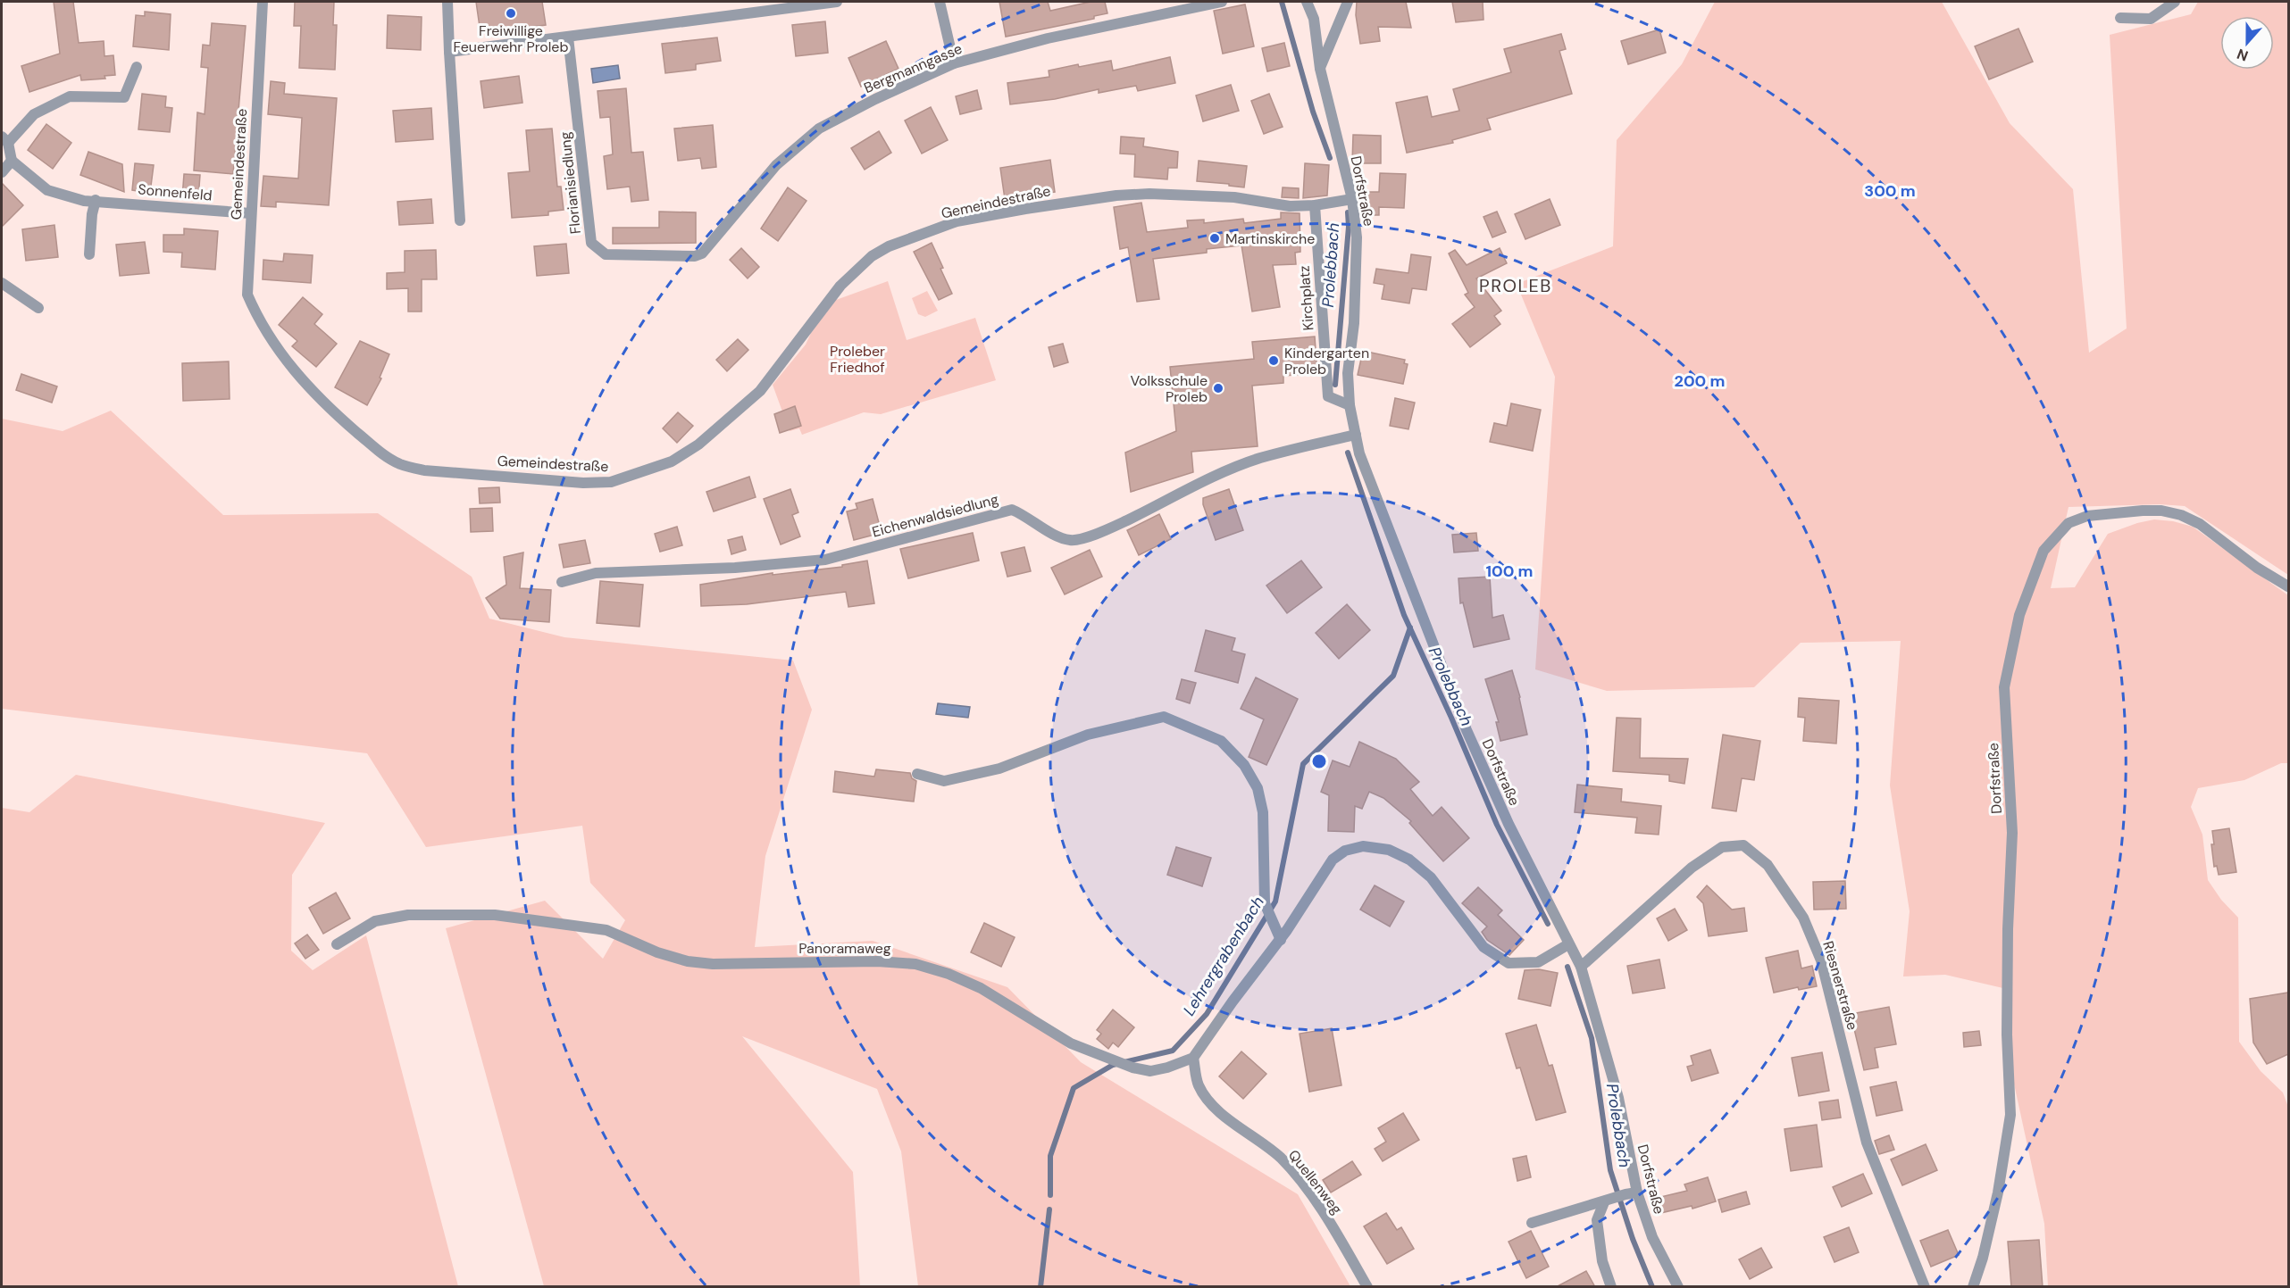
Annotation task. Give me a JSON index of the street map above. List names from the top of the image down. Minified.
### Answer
{"streets":{"street":["Bergmanngasse","Gemeindestraße","Florianisiedlung","Dorfstraße","Sonnenfeld","Kirchplatz","Eichenwaldsiedlung","Panoramaweg","Riesnerstraße","Quellenweg"]},"crossings":[["Bergmanngasse","Florianisiedlung"],["Gemeindestraße","Dorfstraße"],["Gemeindestraße","Sonnenfeld"],["Gemeindestraße","Kirchplatz"],["Dorfstraße","Kirchplatz"],["Dorfstraße","Eichenwaldsiedlung"],["Dorfstraße","Riesnerstraße"],["Panoramaweg","Quellenweg"]],"districts":["PROLEB"],"water":["Prolebbach","Lehrergrabenbach"],"parks":["Proleber Friedhof"],"places":["Freiwillige Feuerwehr Proleb","Martinskirche","Kindergarten Proleb","Volksschule Proleb"],"north":"bottom","rings":["300 m","200 m","100 m"]}
